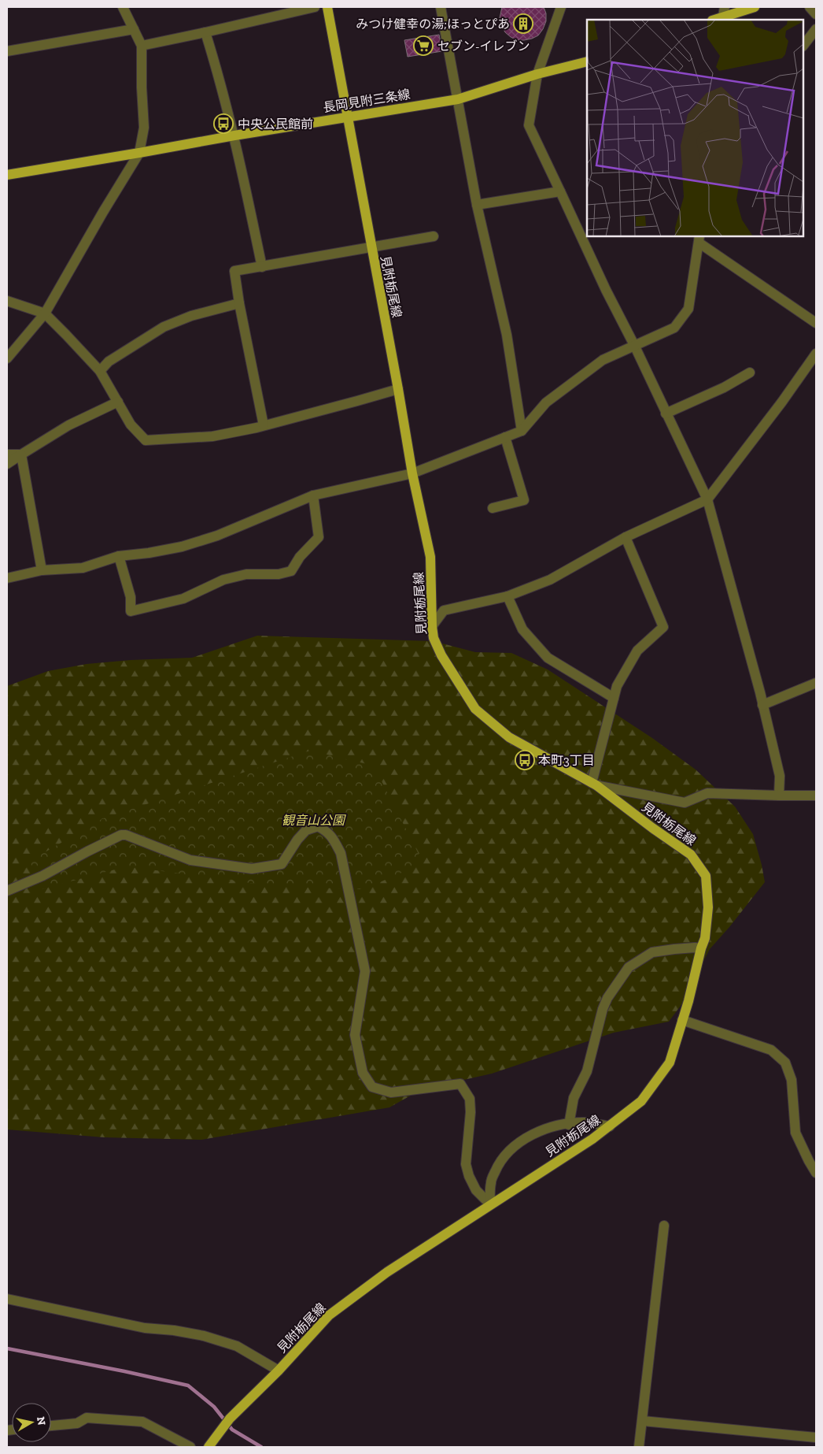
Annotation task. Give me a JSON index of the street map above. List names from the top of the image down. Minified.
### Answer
{"streets":{"main road":["長岡見附三条線","見附栃尾線"]},"crossings":[["長岡見附三条線","見附栃尾線"]],"parks":["観音山公園"],"places":{"building":["みつけ健幸の湯;ほっとぴあ"],"supermarket":["セブン-イレブン"],"bus stop":["中央公民館前","本町3丁目"]},"north":"right"}
